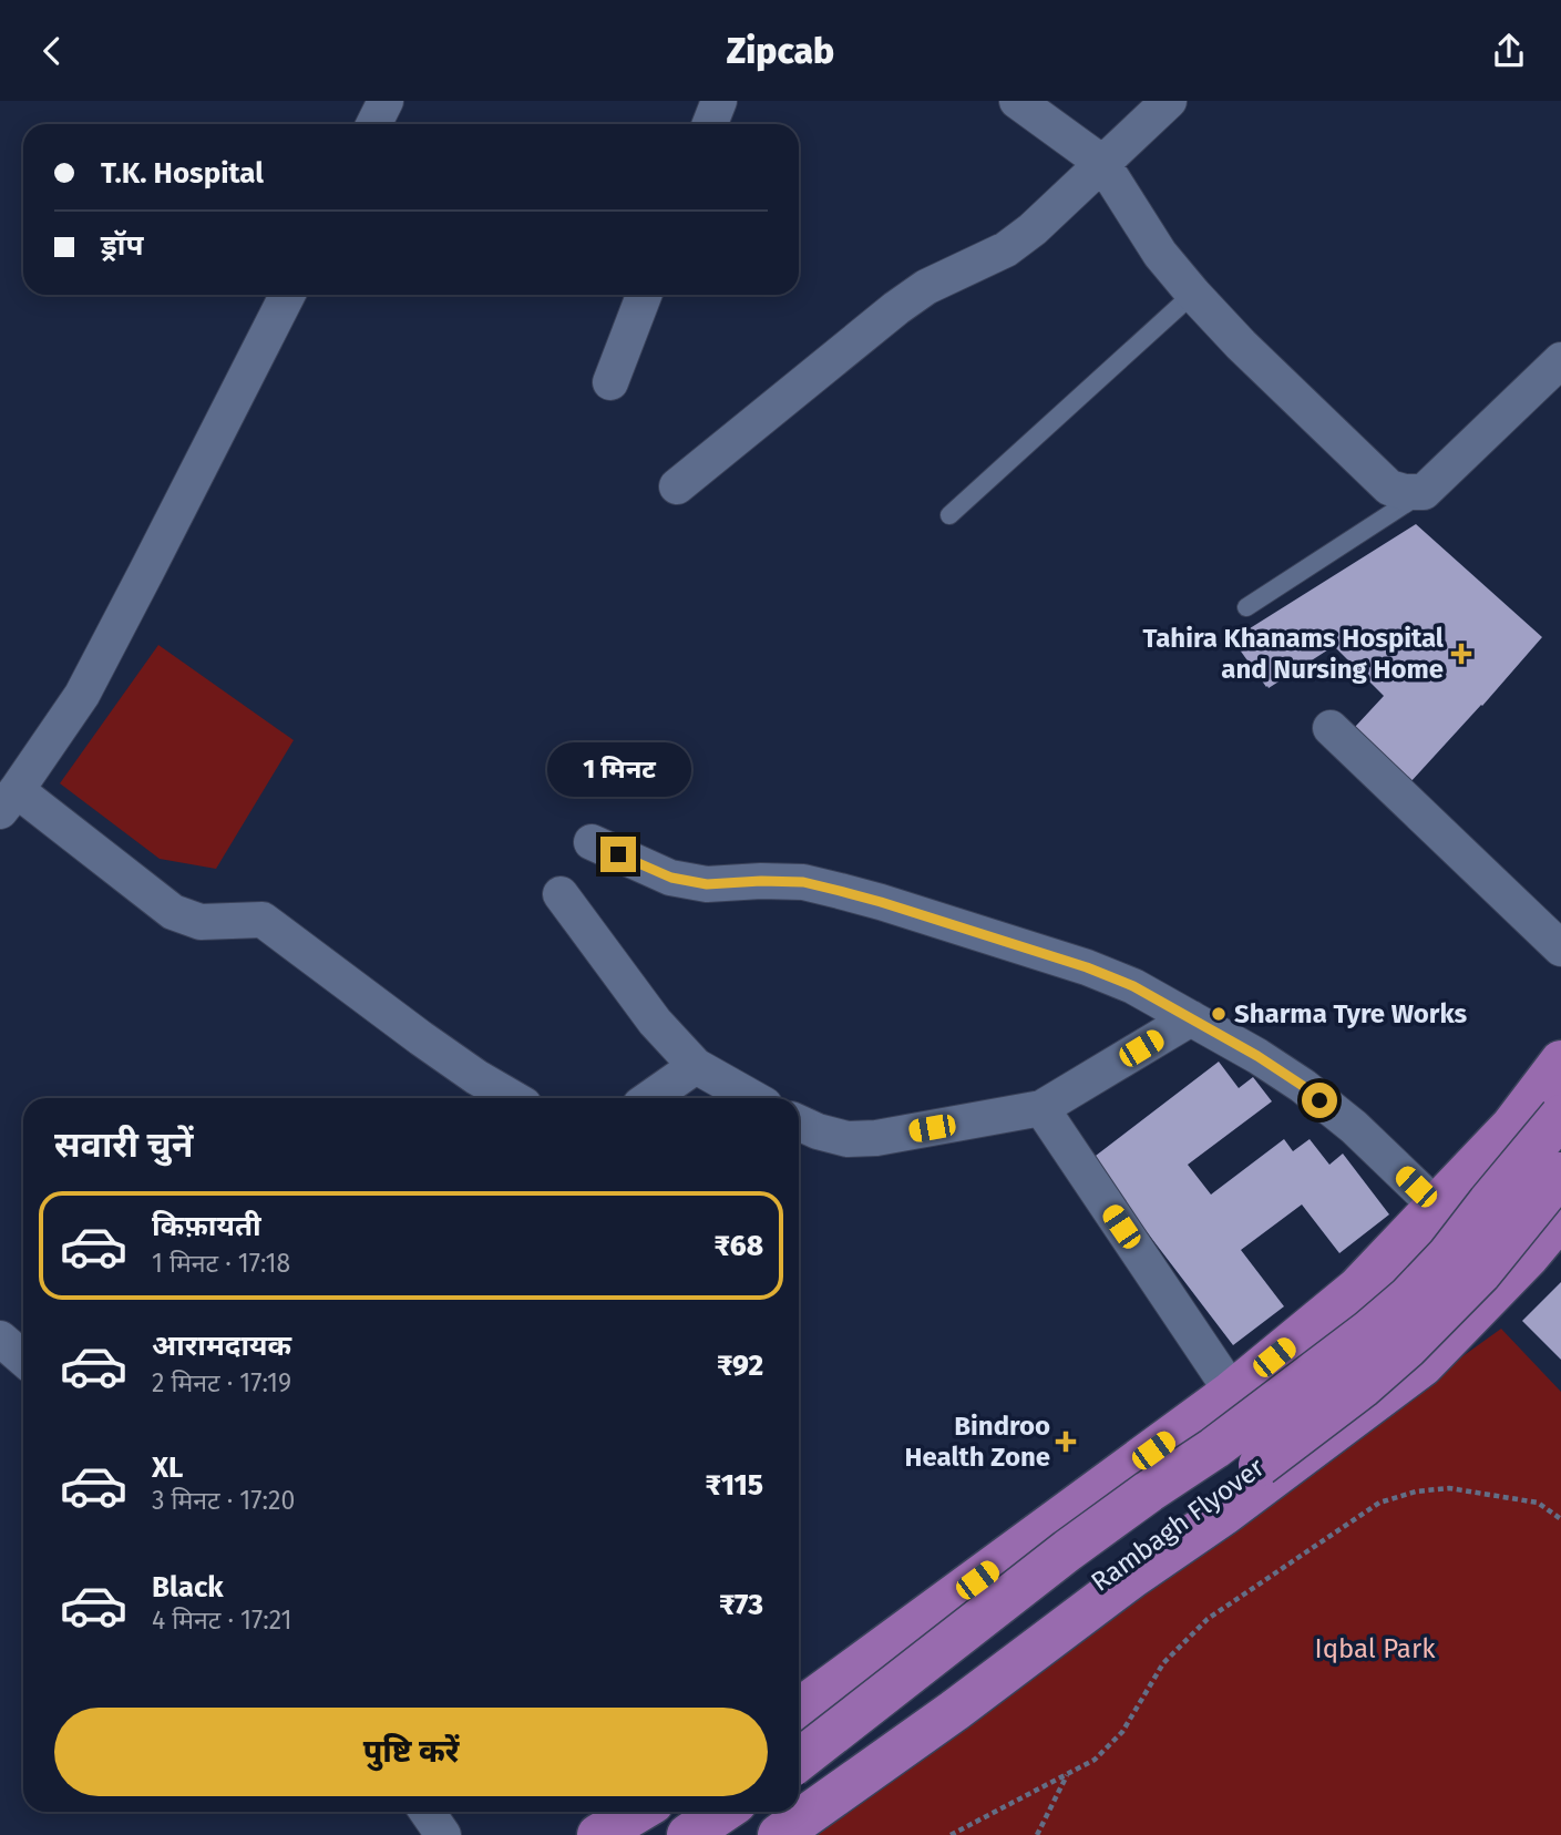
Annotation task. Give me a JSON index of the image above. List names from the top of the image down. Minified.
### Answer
{"streets":{"main road":["Rambagh Flyover"]},"parks":["Iqbal Park"],"places":{"health":["Tahira Khanams Hospital and Nursing Home","Bindroo Health Zone"],"other":["Sharma Tyre Works"]},"page":{"header":"Zipcab","banner":["T.K. Hospital","ड्रॉप"],"bubble":"1 मिनट","heading":"सवारी चुनें","list":[{"name":"किफ़ायती","note":"1 मिनट · 17:18","value":"₹68"},{"name":"आरामदायक","note":"2 मिनट · 17:19","value":"₹92"},{"name":"XL","note":"3 मिनट · 17:20","value":"₹115"},{"name":"Black","note":"4 मिनट · 17:21","value":"₹73"}],"buttons":"पुष्टि करें"}}
